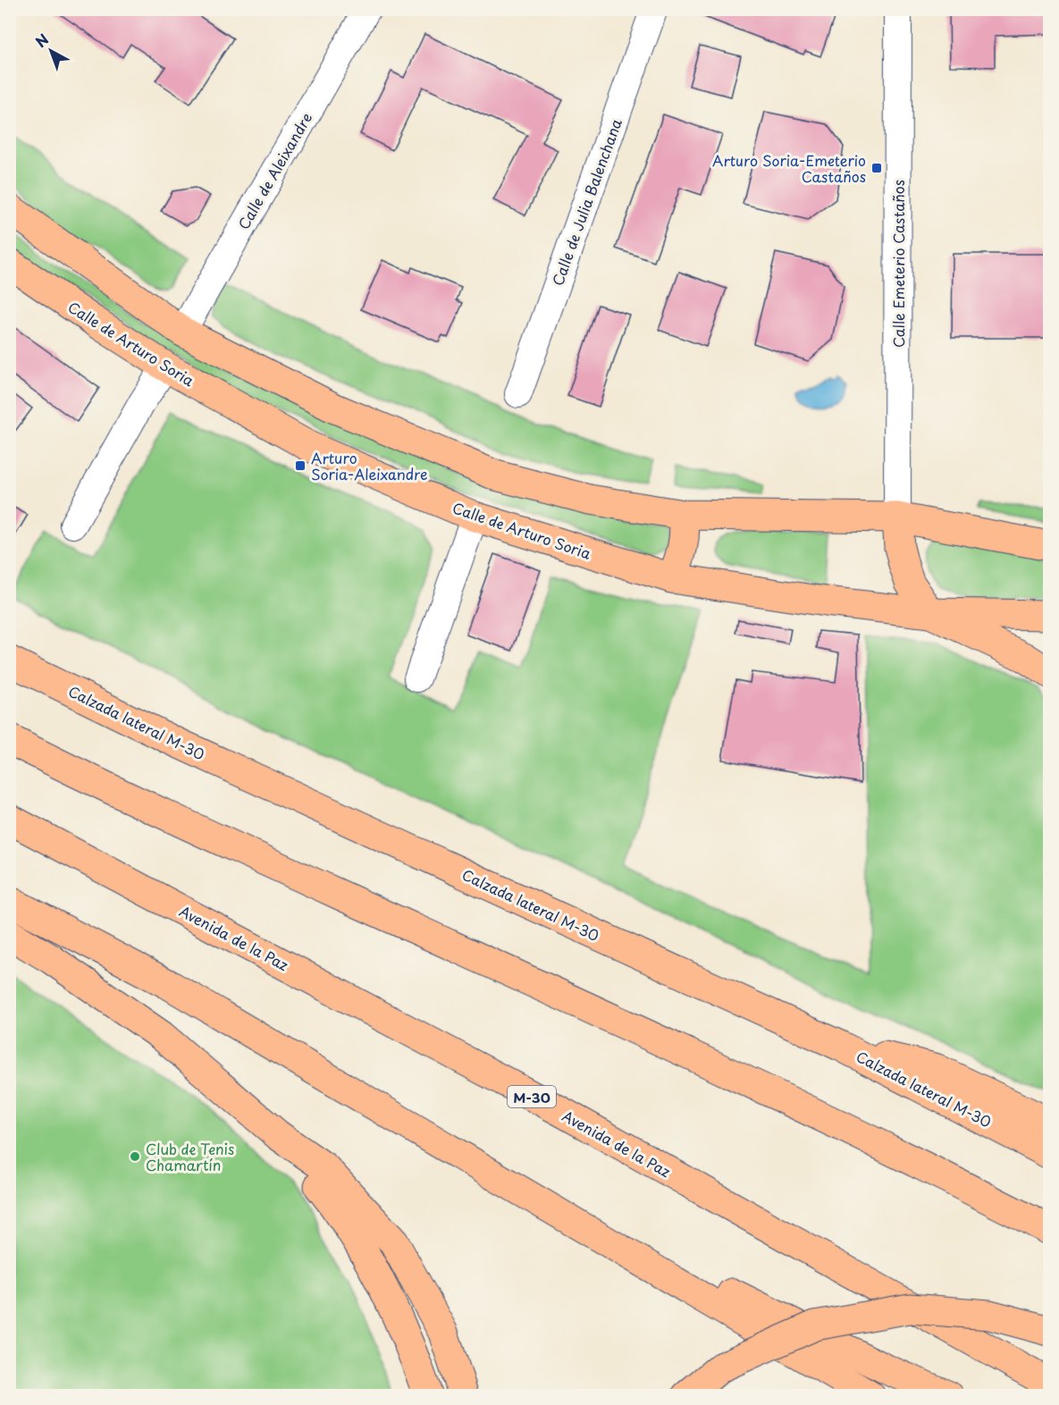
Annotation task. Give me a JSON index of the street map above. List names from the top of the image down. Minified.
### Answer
{"streets":{"main road":["Calle de Arturo Soria","Calzada lateral M-30","Avenida de la Paz","M-30"],"street":["Calle de Aleixandre","Calle de Julia Balenchana","Calle Emeterio Castaños"]},"places":{"transit":["Arturo Soria-Emeterio Castaños","Arturo Soria-Aleixandre"],"other":["Club de Tenis Chamartín"]},"north":"top left"}
